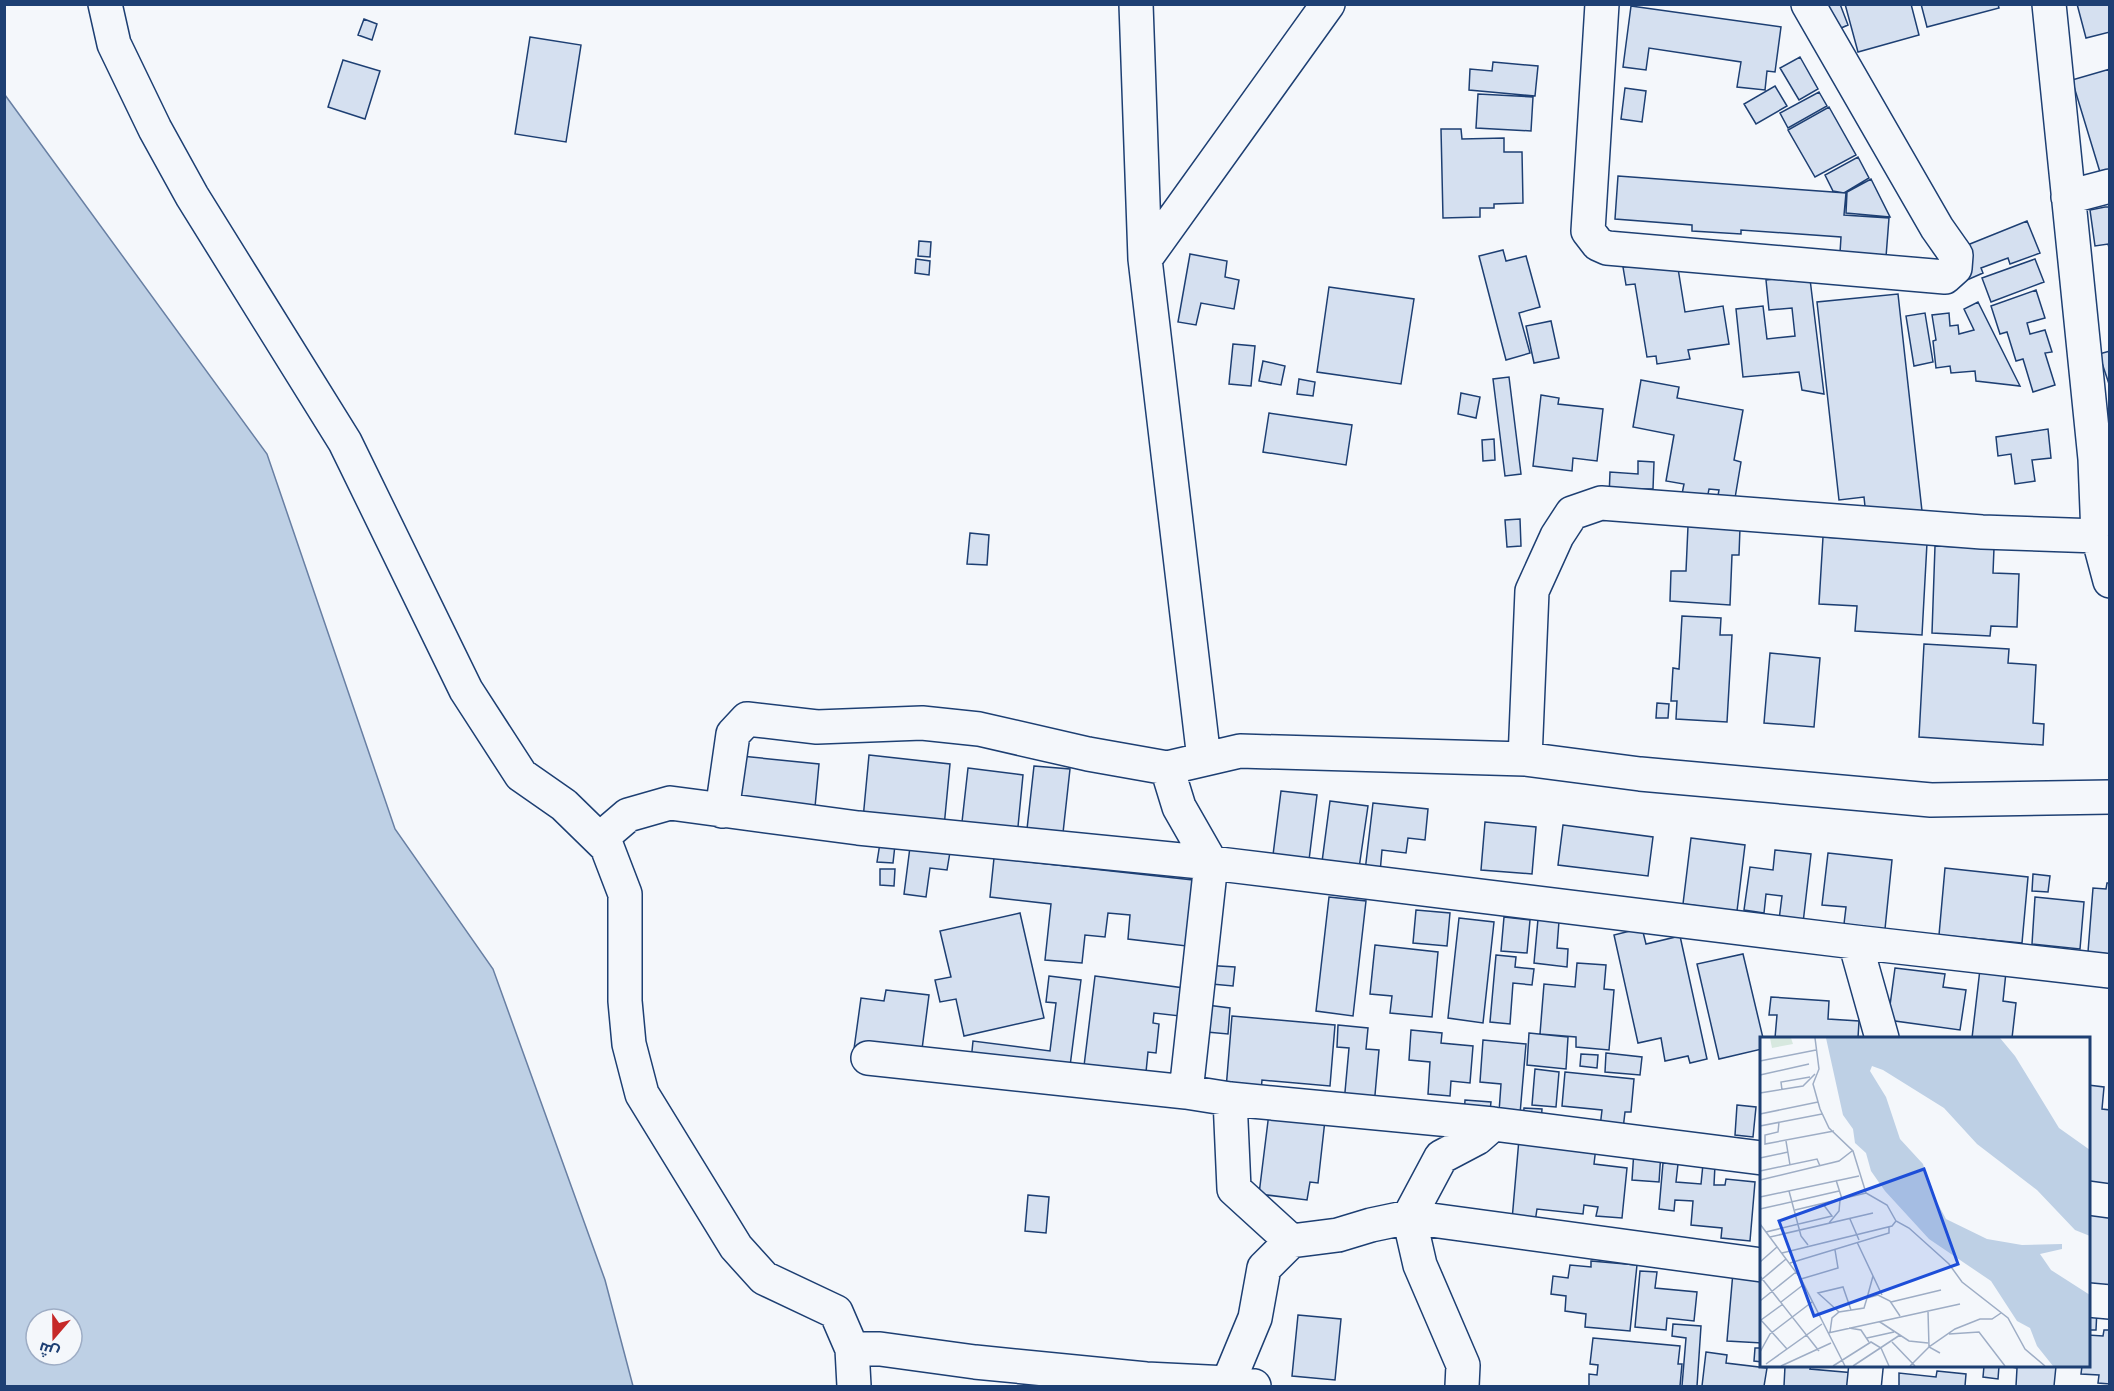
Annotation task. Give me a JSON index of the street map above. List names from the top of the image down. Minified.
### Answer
{"north":"bottom"}
